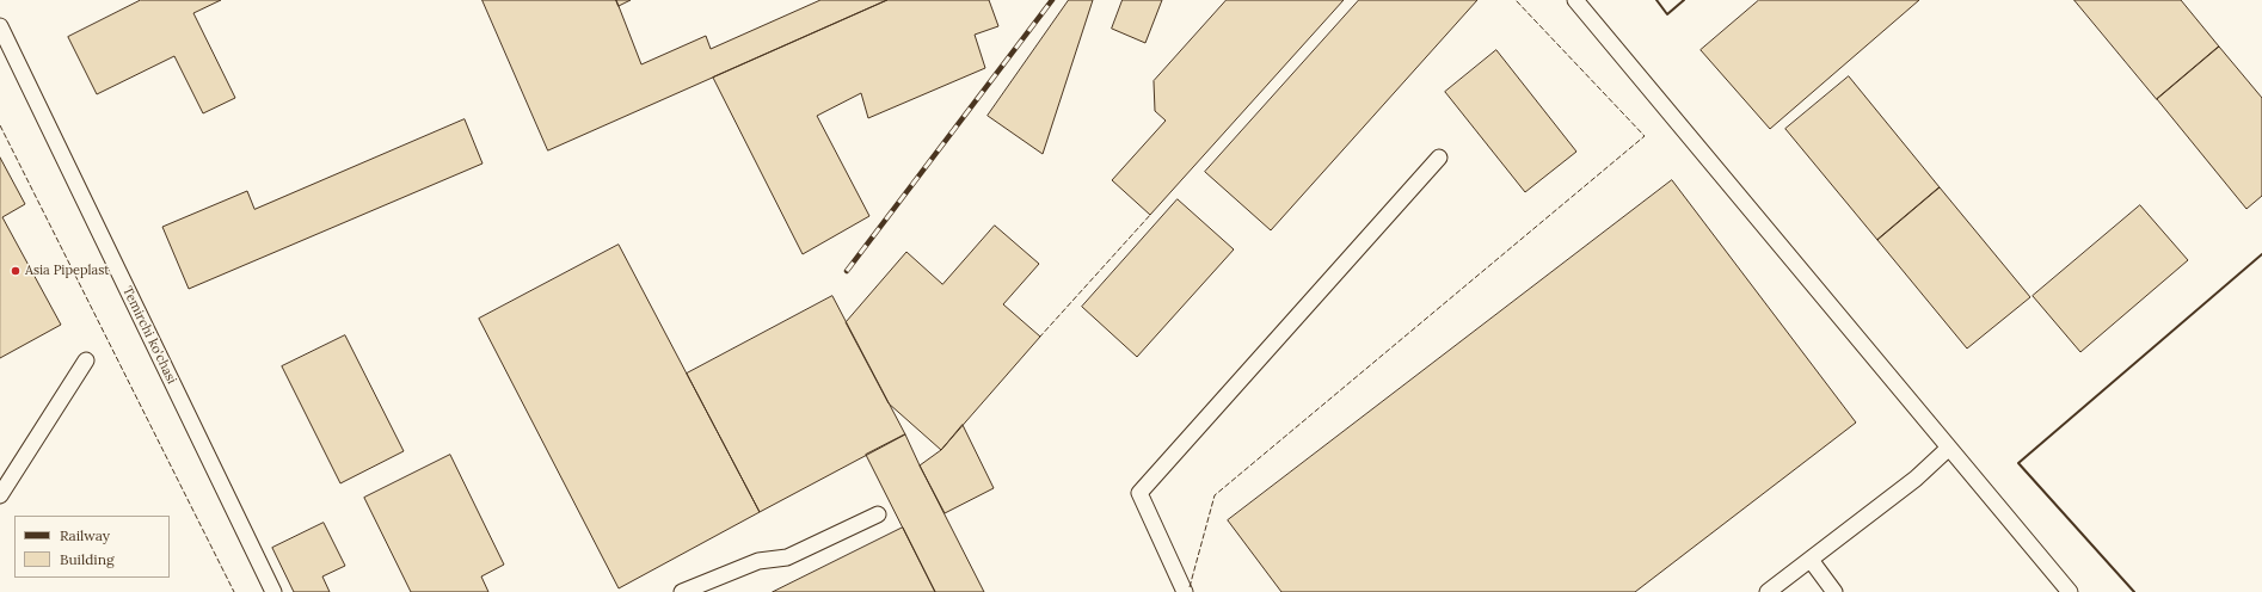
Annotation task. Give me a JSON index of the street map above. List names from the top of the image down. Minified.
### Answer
{"streets":{"lane":["Temirchi ko'chasi"]},"places":["Asia Pipeplast"],"legend":["Railway","Building"]}
